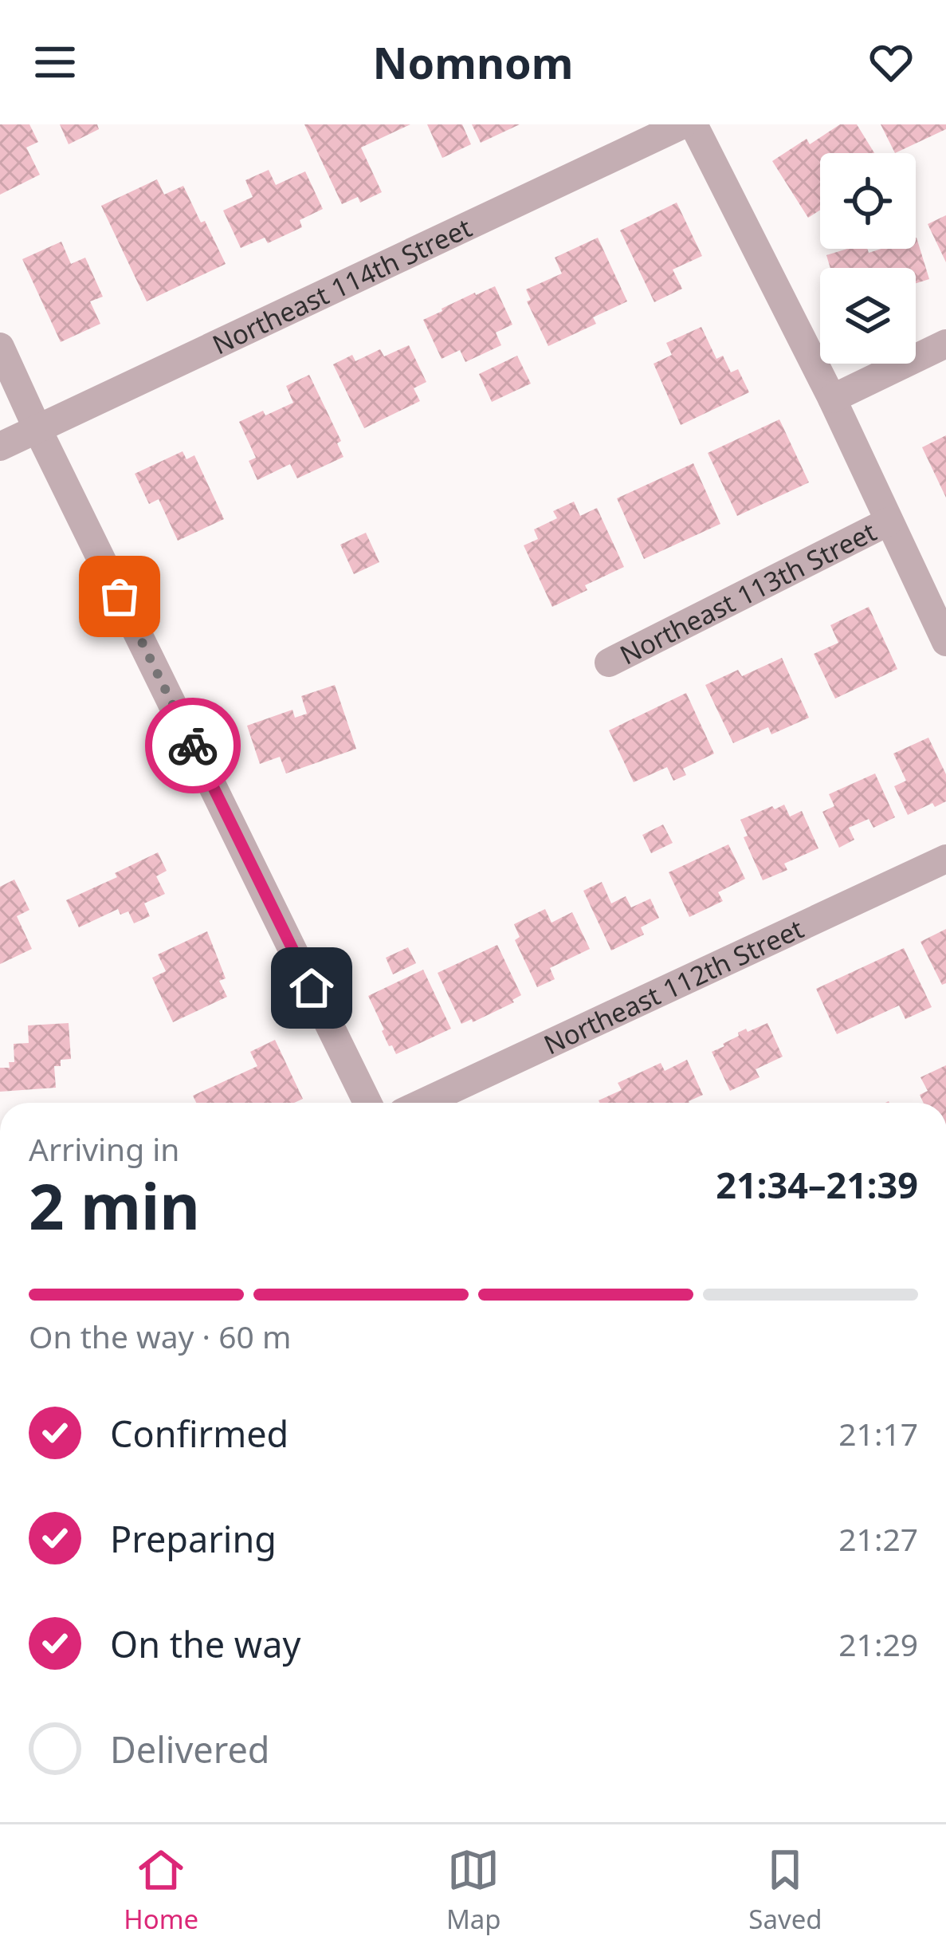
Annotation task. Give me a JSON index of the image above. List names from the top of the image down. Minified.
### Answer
{"streets":{"street":["Northeast 114th Street","Northeast 113th Street","Northeast 112th Street"]},"page":{"header":"Nomnom","heading":["2 min","Arriving in","21:34–21:39"],"bar":"On the way · 60 m","list":[["Confirmed","21:17"],["Preparing","21:27"],["On the way","21:29"],"Delivered"],"tabs":["Home","Map","Saved"]}}
